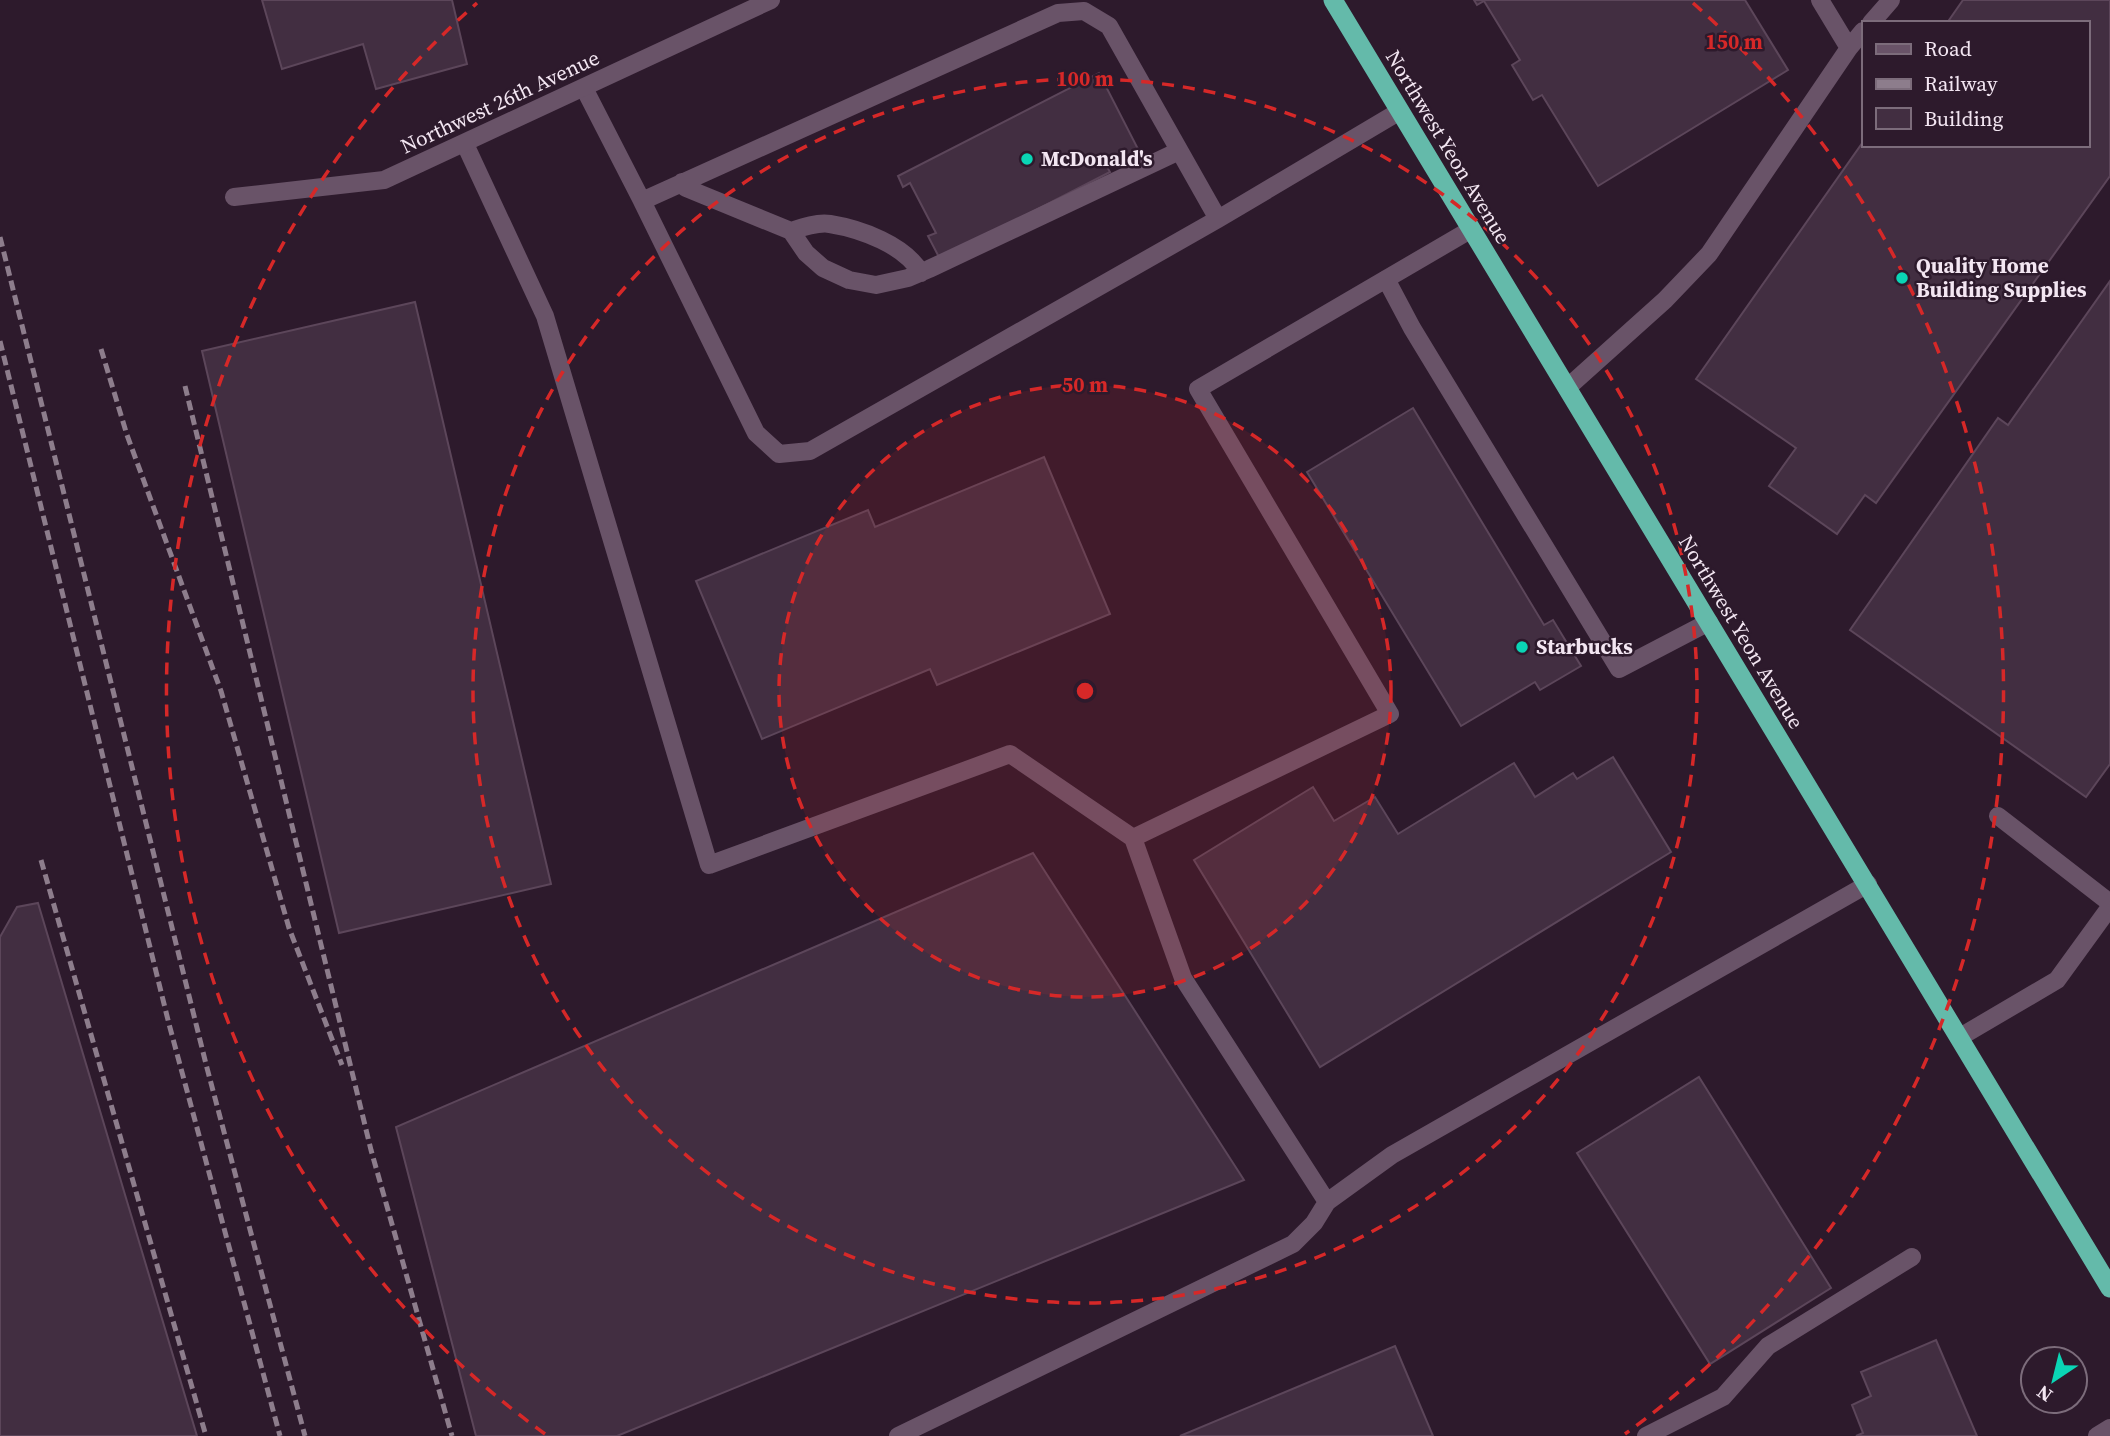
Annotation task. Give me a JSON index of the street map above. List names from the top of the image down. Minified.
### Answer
{"streets":{"highway":["Northwest Yeon Avenue"],"street":["Northwest 26th Avenue"]},"places":["McDonald's","Quality Home Building Supplies","Starbucks"],"legend":["Road","Railway","Building"],"north":"bottom left","rings":["150 m","100 m","50 m"]}
